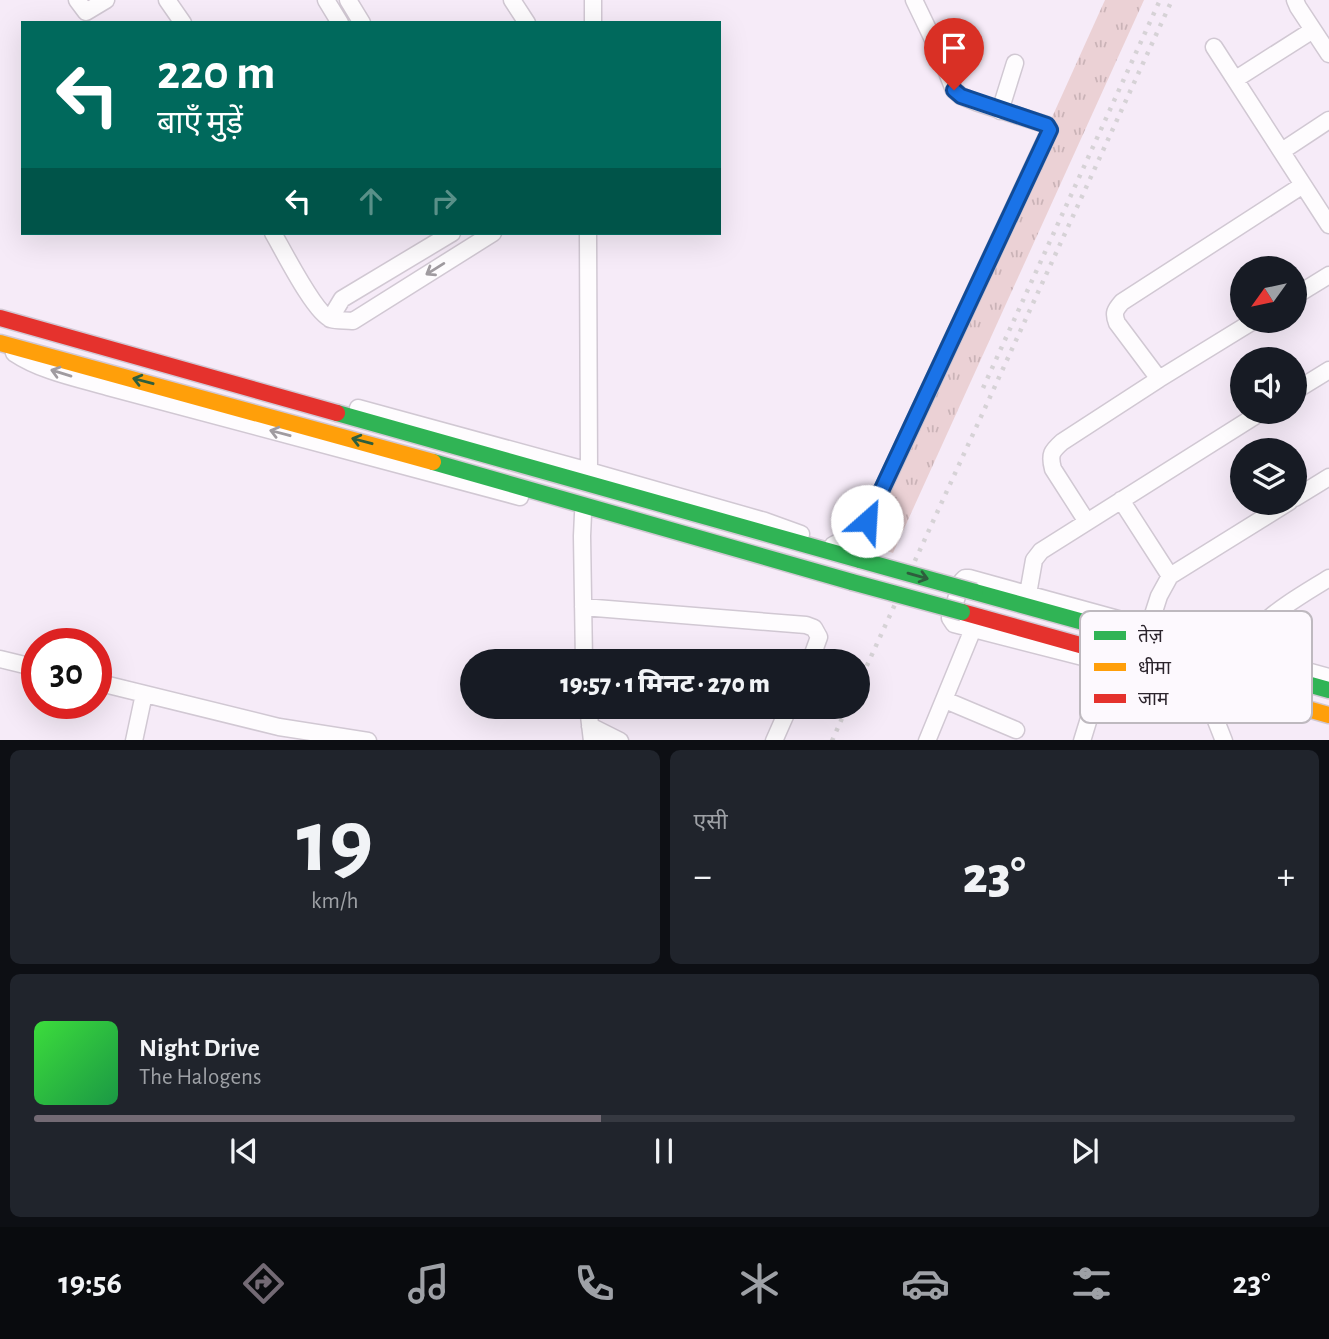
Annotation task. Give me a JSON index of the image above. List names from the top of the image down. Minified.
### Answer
{"legend":["तेज़","धीमा","जाम"],"north":"bottom left","page":{"turn":["220 m","बाएँ मुड़ें"],"limit":"30","trip":"19:57 · 1 मिनट · 270 m","tile":[["19","km/h"],"एसी"],"heat":["−","23°","+"],"song":["Night Drive","The Halogens"],"tabs":["19:56","23°"]}}
